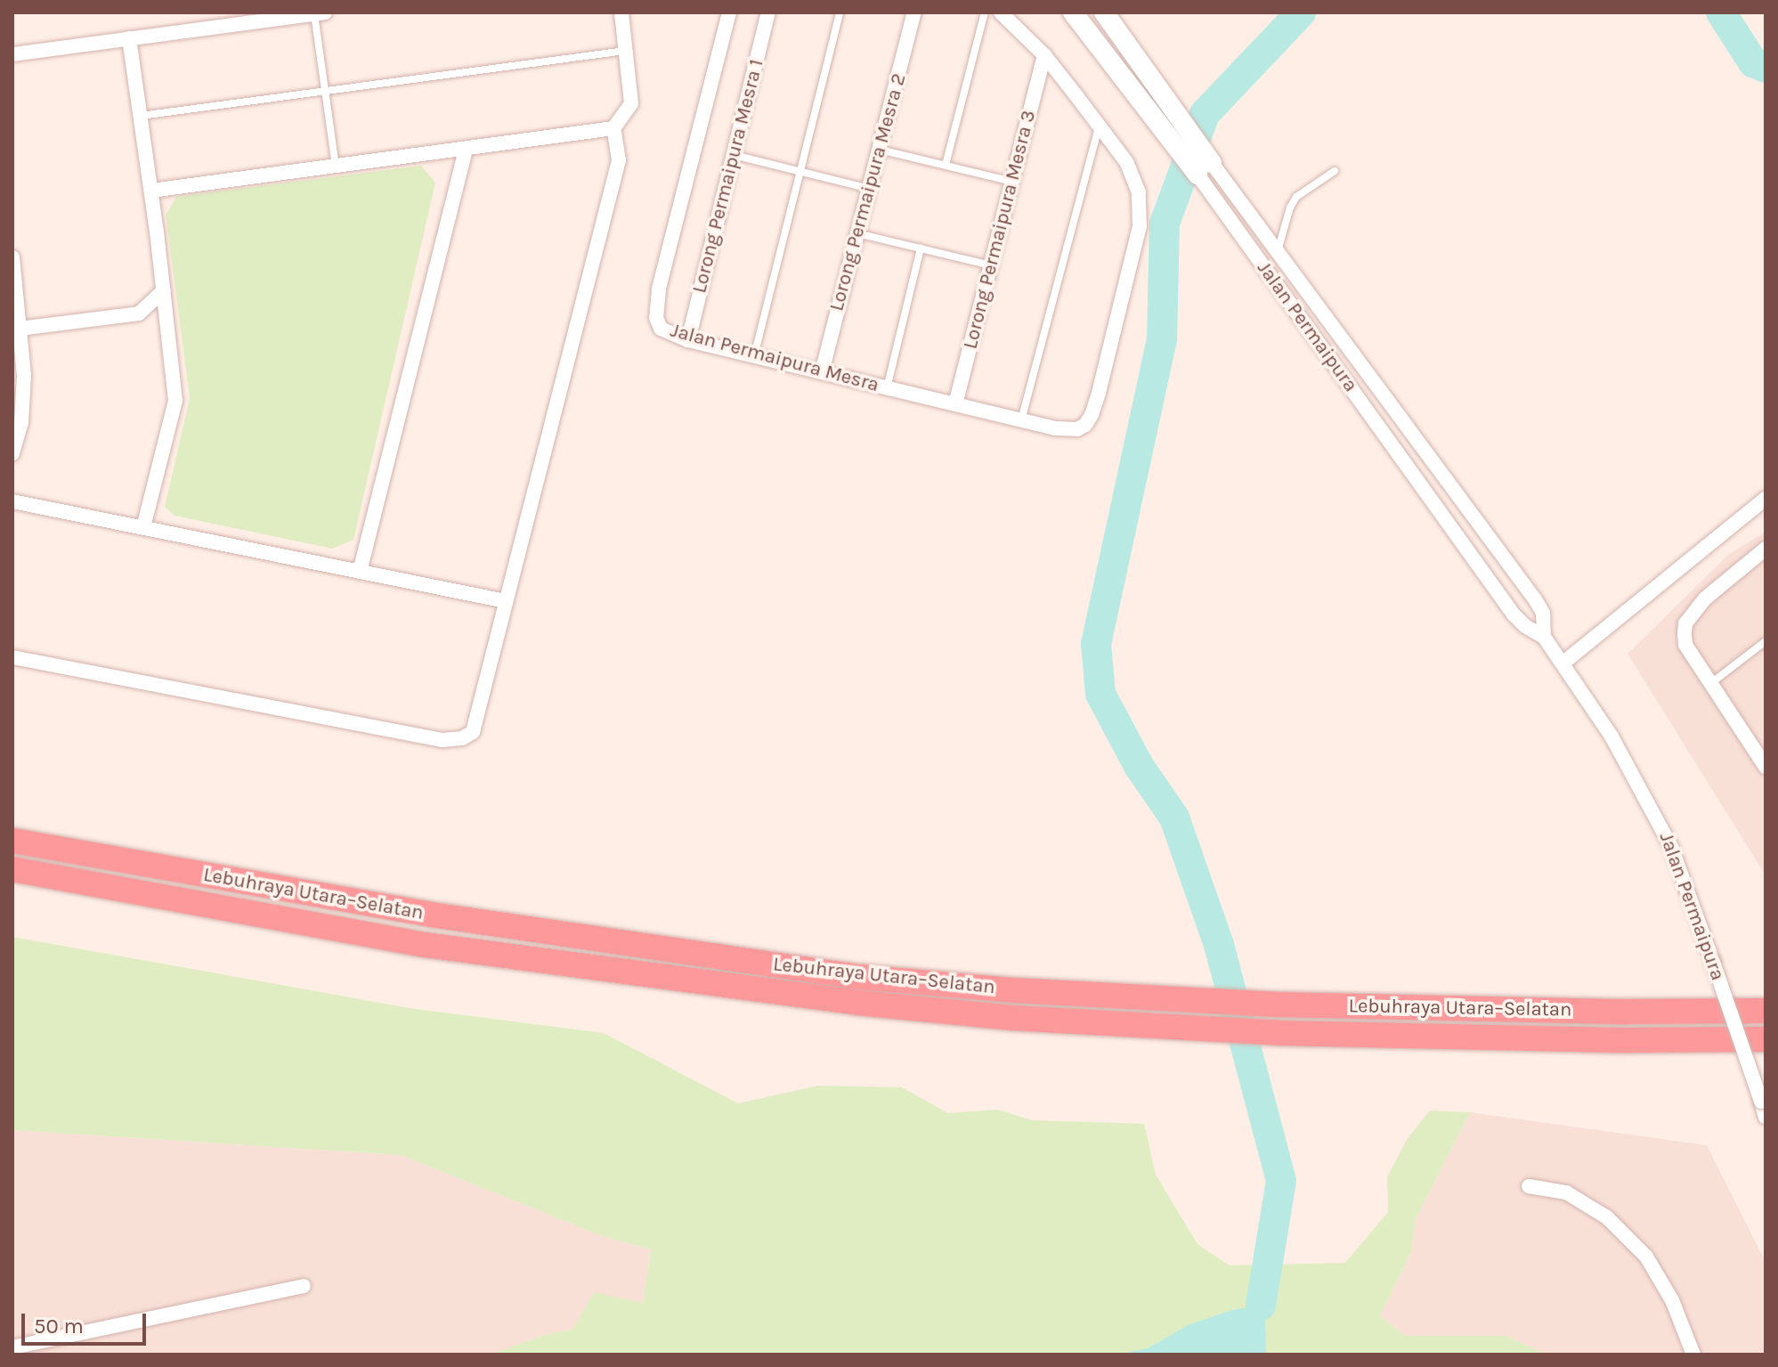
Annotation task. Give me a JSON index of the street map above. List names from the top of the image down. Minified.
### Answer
{"streets":{"highway":["Lebuhraya Utara–Selatan"],"main road":["Jalan Permaipura"],"street":["Lorong Permaipura Mesra 1","Lorong Permaipura Mesra 2","Lorong Permaipura Mesra 3","Jalan Permaipura Mesra"]},"crossings":[["Lorong Permaipura Mesra 1","Jalan Permaipura Mesra"],["Lorong Permaipura Mesra 2","Jalan Permaipura Mesra"],["Lorong Permaipura Mesra 3","Jalan Permaipura Mesra"]],"scale_bar":"50 m"}
